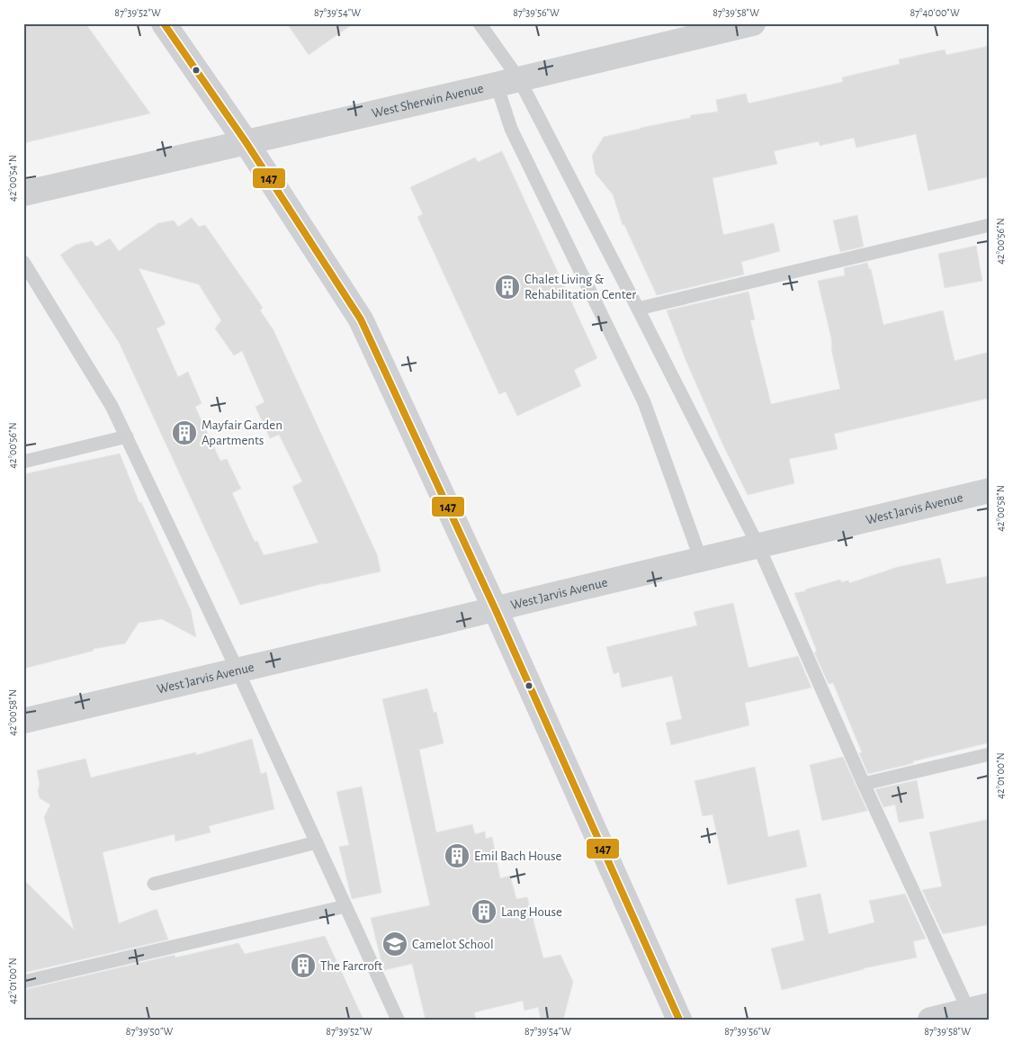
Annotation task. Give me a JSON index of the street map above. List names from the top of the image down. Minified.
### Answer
{"streets":{"street":["West Sherwin Avenue","West Jarvis Avenue"]},"places":{"building":["Chalet Living & Rehabilitation Center","Mayfair Garden Apartments","Emil Bach House","Lang House","The Farcroft"],"school or university":["Camelot School"]},"lines":["transit line 147"],"coordinates":["87°39'52\"W","87°39'54\"W","87°39'56\"W","87°39'58\"W","87°40'00\"W","42°00'54\"N","42°00'56\"N","42°00'58\"N","42°01'00\"N","87°39'50\"W"]}
